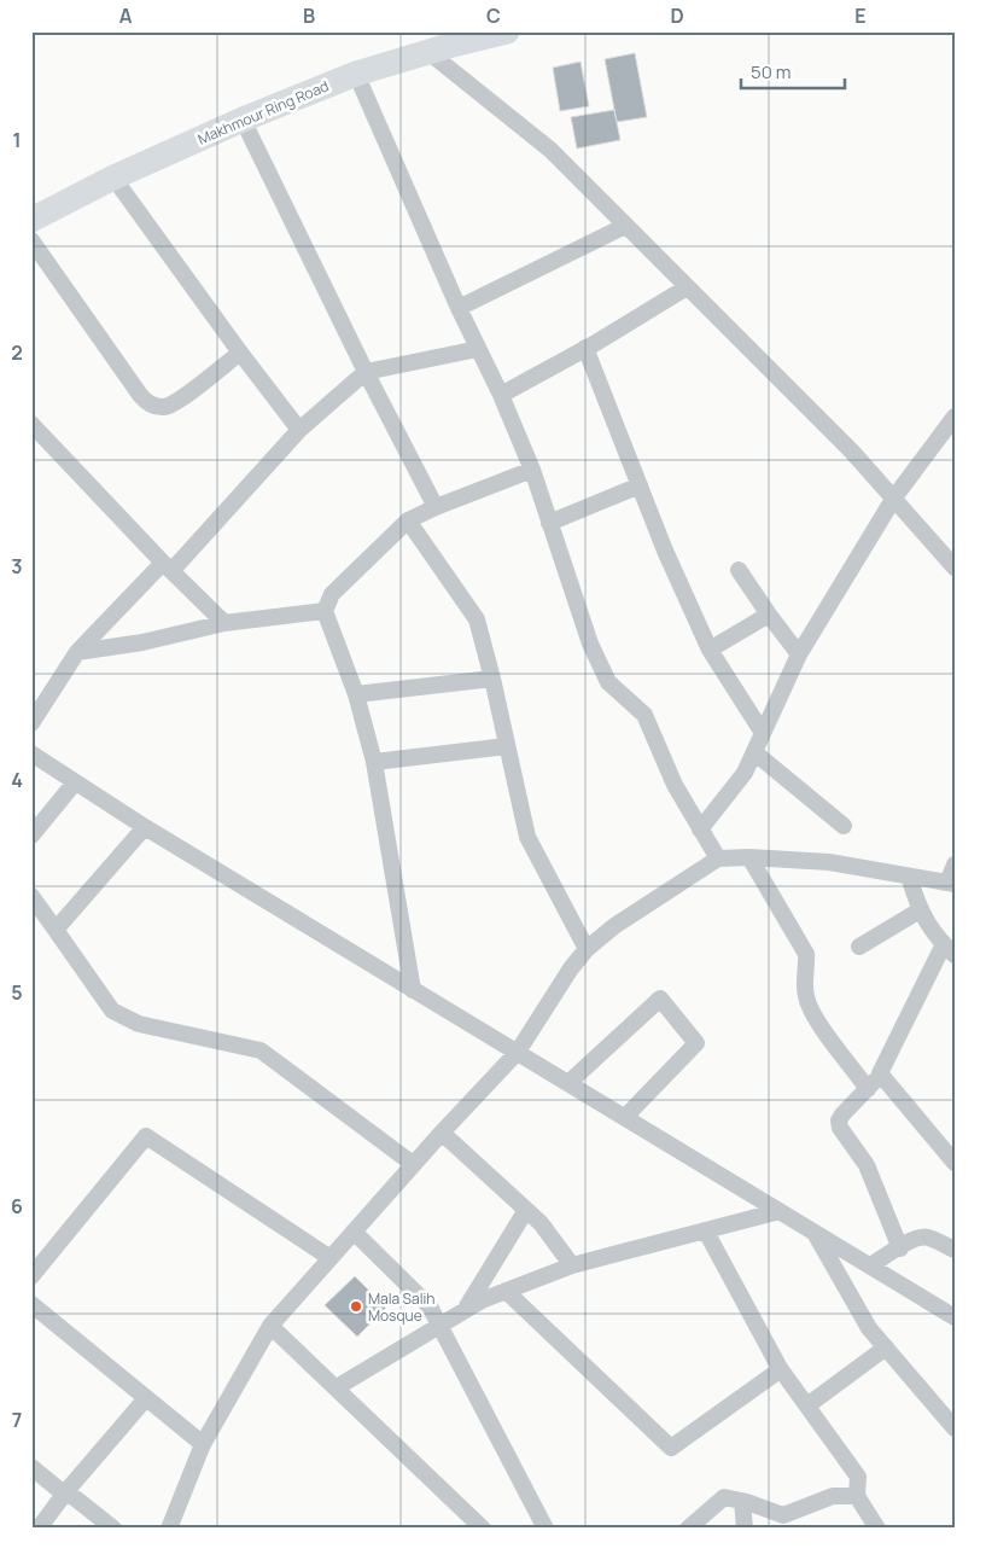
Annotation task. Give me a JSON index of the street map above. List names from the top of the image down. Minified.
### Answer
{"streets":{"main road":["Makhmour Ring Road"]},"places":["Mala Salih Mosque"],"scale_bar":"50 m","grid":{"columns":["A","B","C","D","E"],"rows":["1","2","3","4","5","6","7"]}}
